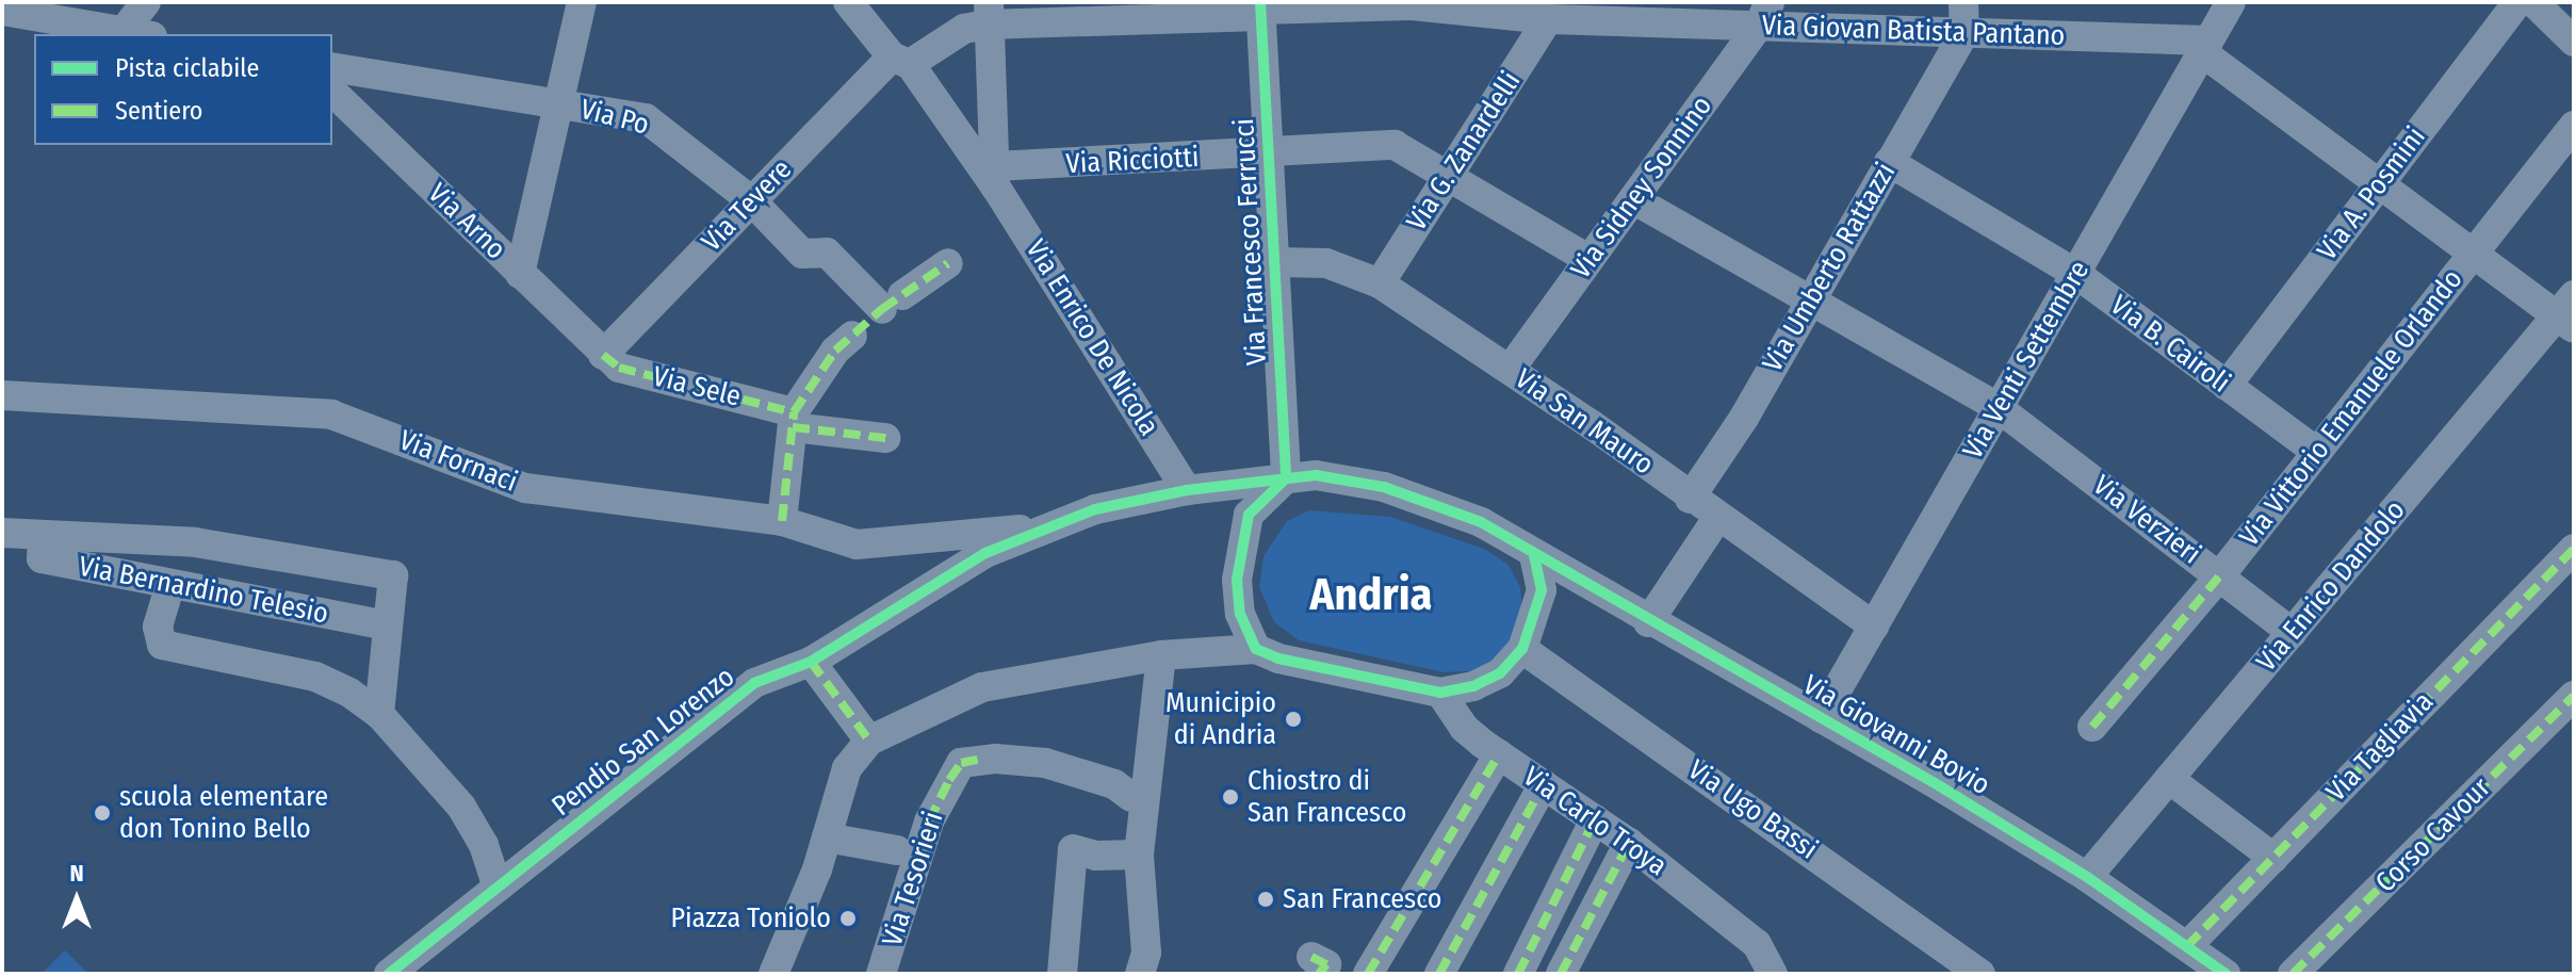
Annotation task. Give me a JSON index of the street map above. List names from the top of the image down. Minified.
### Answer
{"streets":{"street":["Via Giovan Batista Pantano","Via Po","Via G. Zanardelli","Via Ricciotti","Via Sidney Sonnino","Via A. Posmini","Via Tevere","Via Arno","Via Francesco Ferrucci","Via Umberto Rattazzi","Via Enrico De Nicola","Via B. Cairoli","Via Venti Settembre","Via Sele","Via Vittorio Emanuele Orlando","Via San Mauro","Via Fornaci","Via Verzieri","Via Enrico Dandolo","Via Bernardino Telesio","Via Giovanni Bovio","Pendio San Lorenzo","Via Tagliavia","Via Ugo Bassi","Via Carlo Troya","Corso Cavour","Via Tesorieri"]},"crossings":[["Via Giovan Batista Pantano","Via G. Zanardelli"],["Via Giovan Batista Pantano","Via Sidney Sonnino"],["Via Giovan Batista Pantano","Via Tevere"],["Via Giovan Batista Pantano","Via Francesco Ferrucci"],["Via Giovan Batista Pantano","Via Umberto Rattazzi"],["Via Giovan Batista Pantano","Via Venti Settembre"],["Via Po","Via Tevere"],["Via G. Zanardelli","Via Ricciotti"],["Via G. Zanardelli","Via San Mauro"],["Via Ricciotti","Via Sidney Sonnino"],["Via Ricciotti","Via Francesco Ferrucci"],["Via Ricciotti","Via Enrico De Nicola"],["Via Sidney Sonnino","Via San Mauro"],["Via Sidney Sonnino","Via Verzieri"],["Via A. Posmini","Via B. Cairoli"],["Via Tevere","Via Arno"],["Via Tevere","Via Enrico De Nicola"],["Via Tevere","Via Sele"],["Via Arno","Via Sele"],["Via Francesco Ferrucci","Via San Mauro"],["Via Francesco Ferrucci","Via Giovanni Bovio"],["Via Francesco Ferrucci","Via Ugo Bassi"],["Via Francesco Ferrucci","Via Carlo Troya"],["Via Umberto Rattazzi","Via B. Cairoli"],["Via Umberto Rattazzi","Via San Mauro"],["Via Umberto Rattazzi","Via Verzieri"],["Via B. Cairoli","Via Venti Settembre"],["Via B. Cairoli","Via Vittorio Emanuele Orlando"],["Via Venti Settembre","Via San Mauro"],["Via Venti Settembre","Via Verzieri"],["Via Venti Settembre","Via Giovanni Bovio"],["Via Vittorio Emanuele Orlando","Via Verzieri"],["Via Fornaci","Pendio San Lorenzo"],["Via Verzieri","Via Enrico Dandolo"],["Via Enrico Dandolo","Via Giovanni Bovio"],["Via Giovanni Bovio","Via Tagliavia"],["Via Giovanni Bovio","Via Ugo Bassi"],["Via Giovanni Bovio","Via Carlo Troya"],["Via Ugo Bassi","Via Carlo Troya"]],"districts":["Andria"],"places":["Municipio di Andria","Chiostro di San Francesco","scuola elementare don Tonino Bello","San Francesco","Piazza Toniolo"],"legend":["Pista ciclabile","Sentiero"],"north":"top"}
